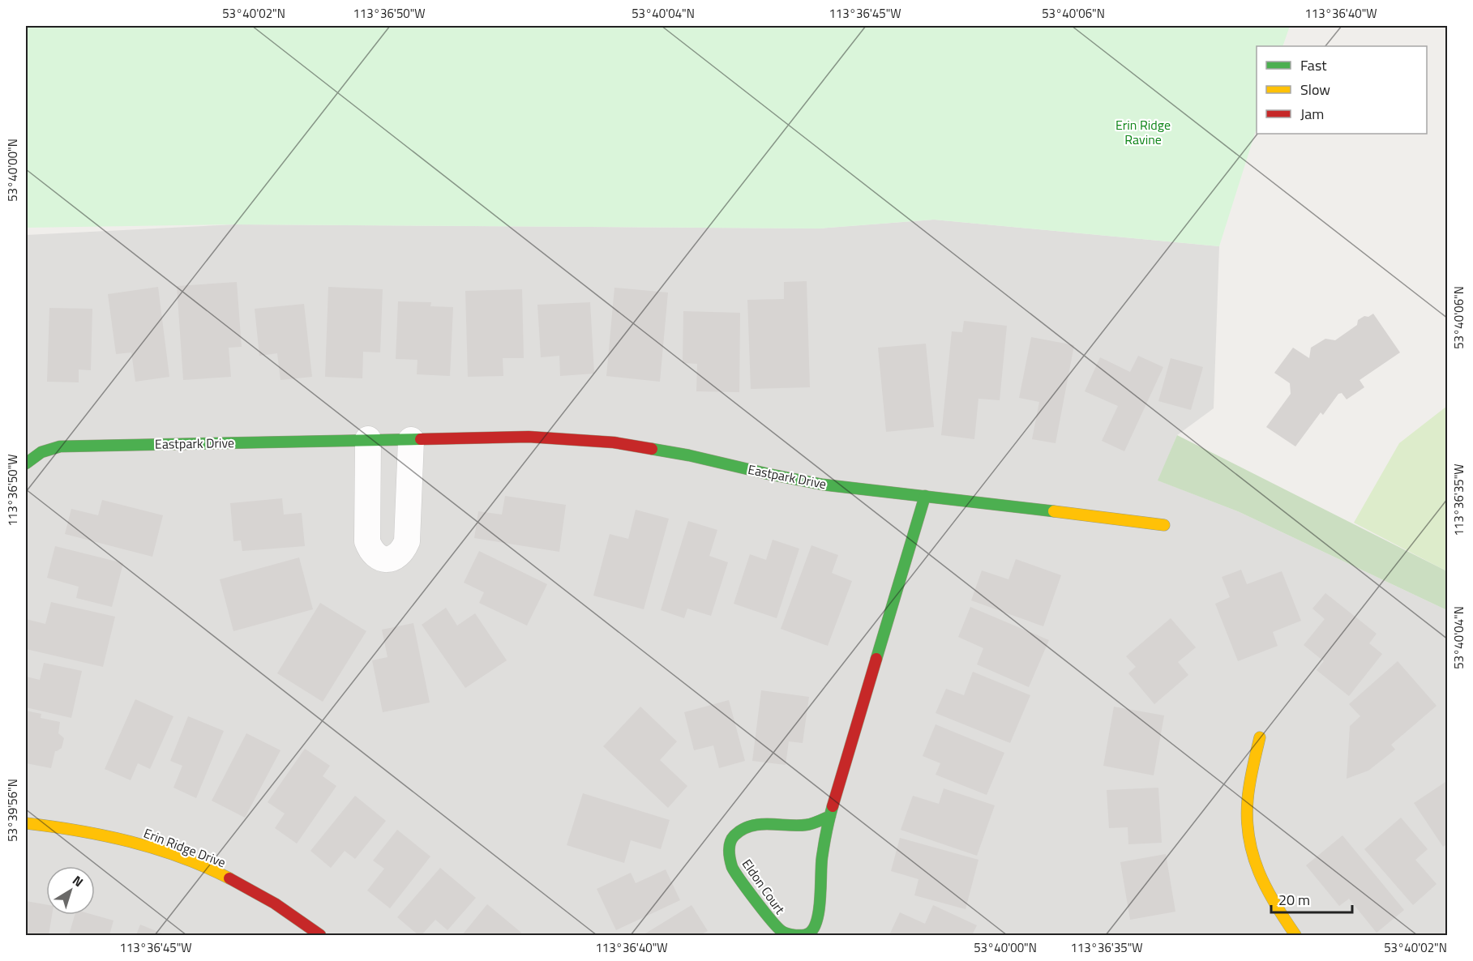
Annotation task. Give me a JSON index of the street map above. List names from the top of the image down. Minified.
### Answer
{"streets":{"street":["Eastpark Drive","Erin Ridge Drive","Eldon Court"]},"crossings":[["Eastpark Drive","Eldon Court"]],"parks":["Erin Ridge Ravine"],"legend":["Fast","Slow","Jam"],"scale_bar":"20 m","north":"top right","coordinates":["53°40'02\"N","113°36'50\"W","53°40'04\"N","113°36'45\"W","53°40'06\"N","113°36'40\"W","53°40'00\"N","113°36'35\"W","53°39'56\"N"]}
